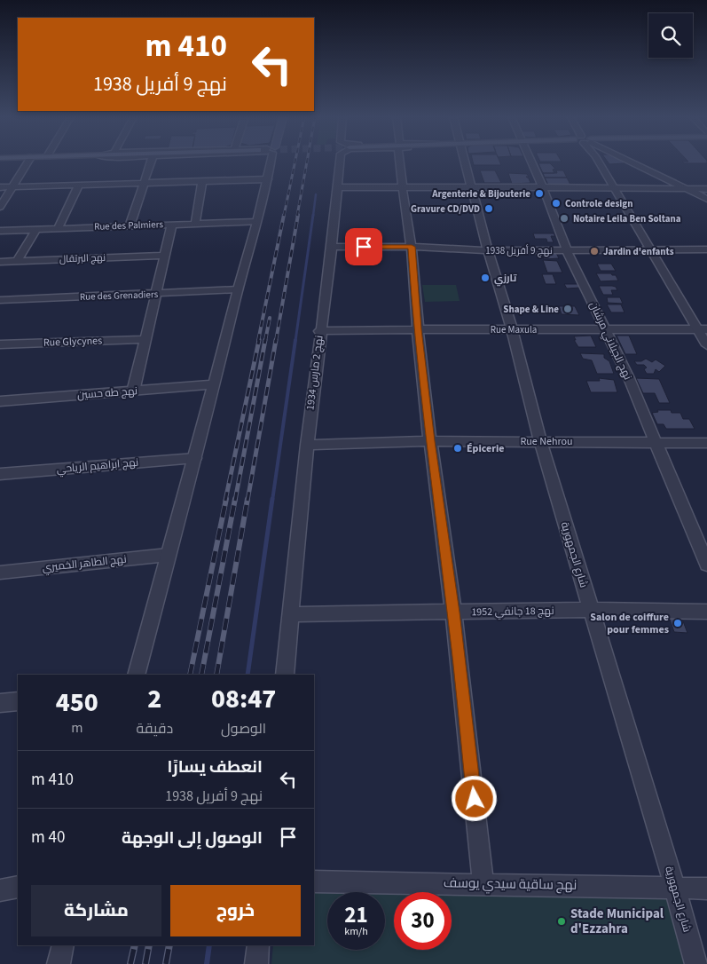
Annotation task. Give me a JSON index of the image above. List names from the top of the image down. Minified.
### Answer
{"streets":{"street":["Rue des Palmiers","نهج 9 أفريل 1938","نهج البرتقال","Rue des Grenadiers","Rue Maxula","نهج الجيلاني مرشان","Rue Glycynes","نهج 2 مارس 1934","نهج طه حسين","Rue Nehrou","نهج ابراهيم الرياحي","شارع الجمهورية","نهج الطاهر الخميري","نهج 18 جانفي 1952","نهج ساقية سيدي يوسف"]},"crossings":[["نهج 9 أفريل 1938","نهج الجيلاني مرشان"],["نهج 9 أفريل 1938","نهج 2 مارس 1934"],["نهج 9 أفريل 1938","شارع الجمهورية"],["Rue Maxula","نهج الجيلاني مرشان"],["Rue Maxula","نهج 2 مارس 1934"],["Rue Maxula","شارع الجمهورية"],["نهج الجيلاني مرشان","Rue Nehrou"],["نهج 2 مارس 1934","Rue Nehrou"],["نهج 2 مارس 1934","نهج 18 جانفي 1952"],["Rue Nehrou","شارع الجمهورية"],["شارع الجمهورية","نهج 18 جانفي 1952"],["شارع الجمهورية","نهج ساقية سيدي يوسف"]],"places":["Argenterie & Bijouterie","Controle design","Gravure CD/DVD","Notaire Leila Ben Soltana","Jardin d'enfants","تارزي","Shape & Line","Épicerie","Salon de coiffure pour femmes","Stade Municipal d'Ezzahra"],"page":{"turn":["410 m","نهج 9 أفريل 1938"],"eta":["08:47","الوصول","2","دقيقة","450","m"],"list":[{"name":"انعطف يسارًا","note":"نهج 9 أفريل 1938","value":"410 m"},{"name":"الوصول إلى الوجهة","value":"40 m"}],"buttons":["خروج","مشاركة"],"speed":"21 km/h","limit":"30"}}
